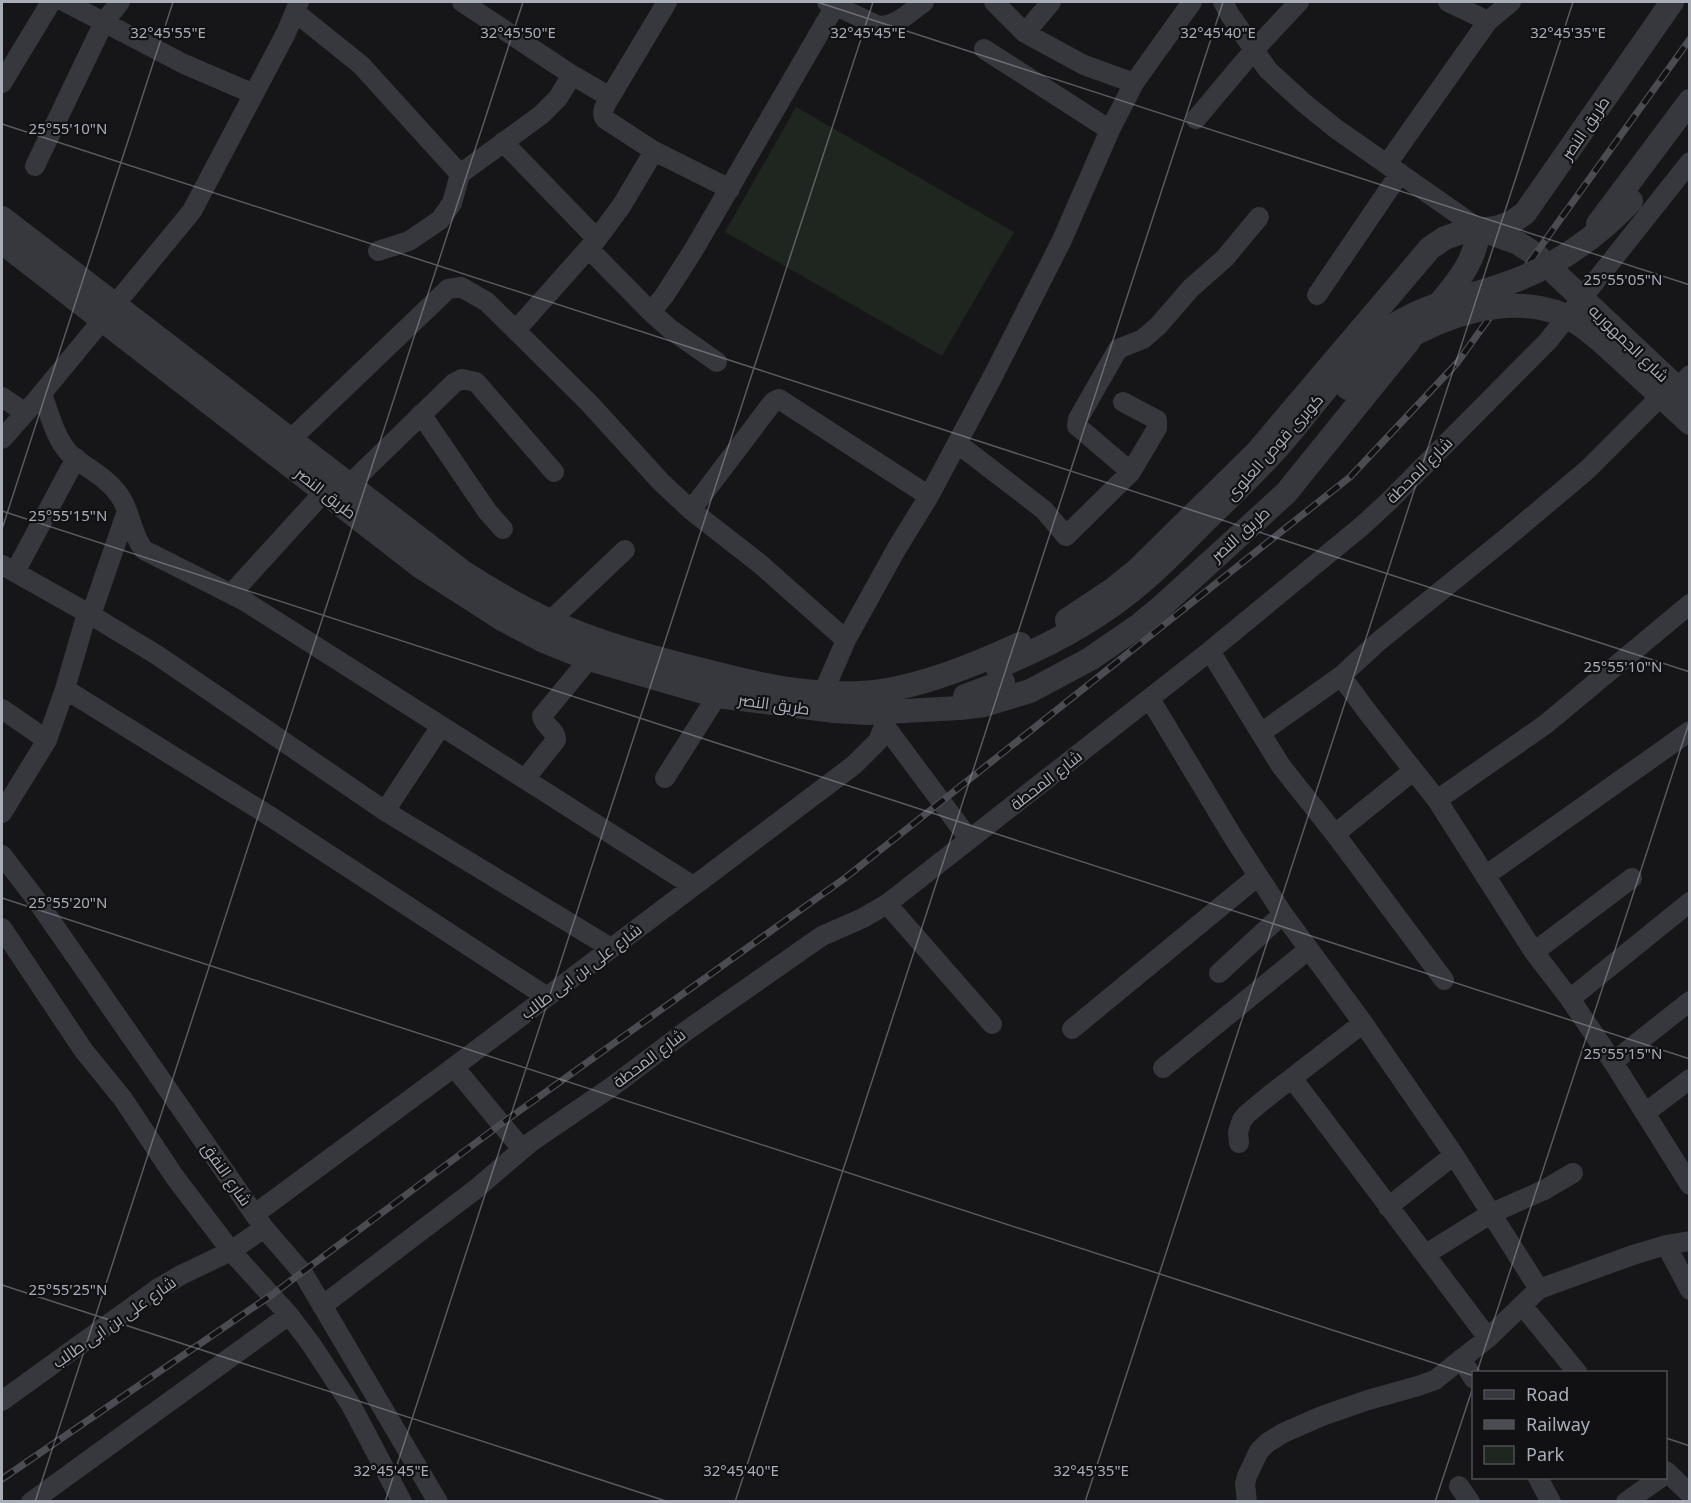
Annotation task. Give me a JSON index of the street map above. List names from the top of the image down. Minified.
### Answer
{"streets":{"street":["طريق النصر","شارع الجمهوريه","كوبرى قوص العلوى","شارع المحطة","شارع على بن ابى طالب","شارع النفق"]},"crossings":[["طريق النصر","شارع الجمهوريه"],["طريق النصر","كوبرى قوص العلوى"],["طريق النصر","شارع على بن ابى طالب"],["شارع الجمهوريه","شارع المحطة"],["شارع المحطة","شارع النفق"],["شارع على بن ابى طالب","شارع النفق"]],"legend":["Road","Railway","Park"],"coordinates":["32°45'55\"E","32°45'50\"E","32°45'45\"E","32°45'40\"E","32°45'35\"E","25°55'10\"N","25°55'05\"N","25°55'15\"N","25°55'20\"N","25°55'25\"N"]}
